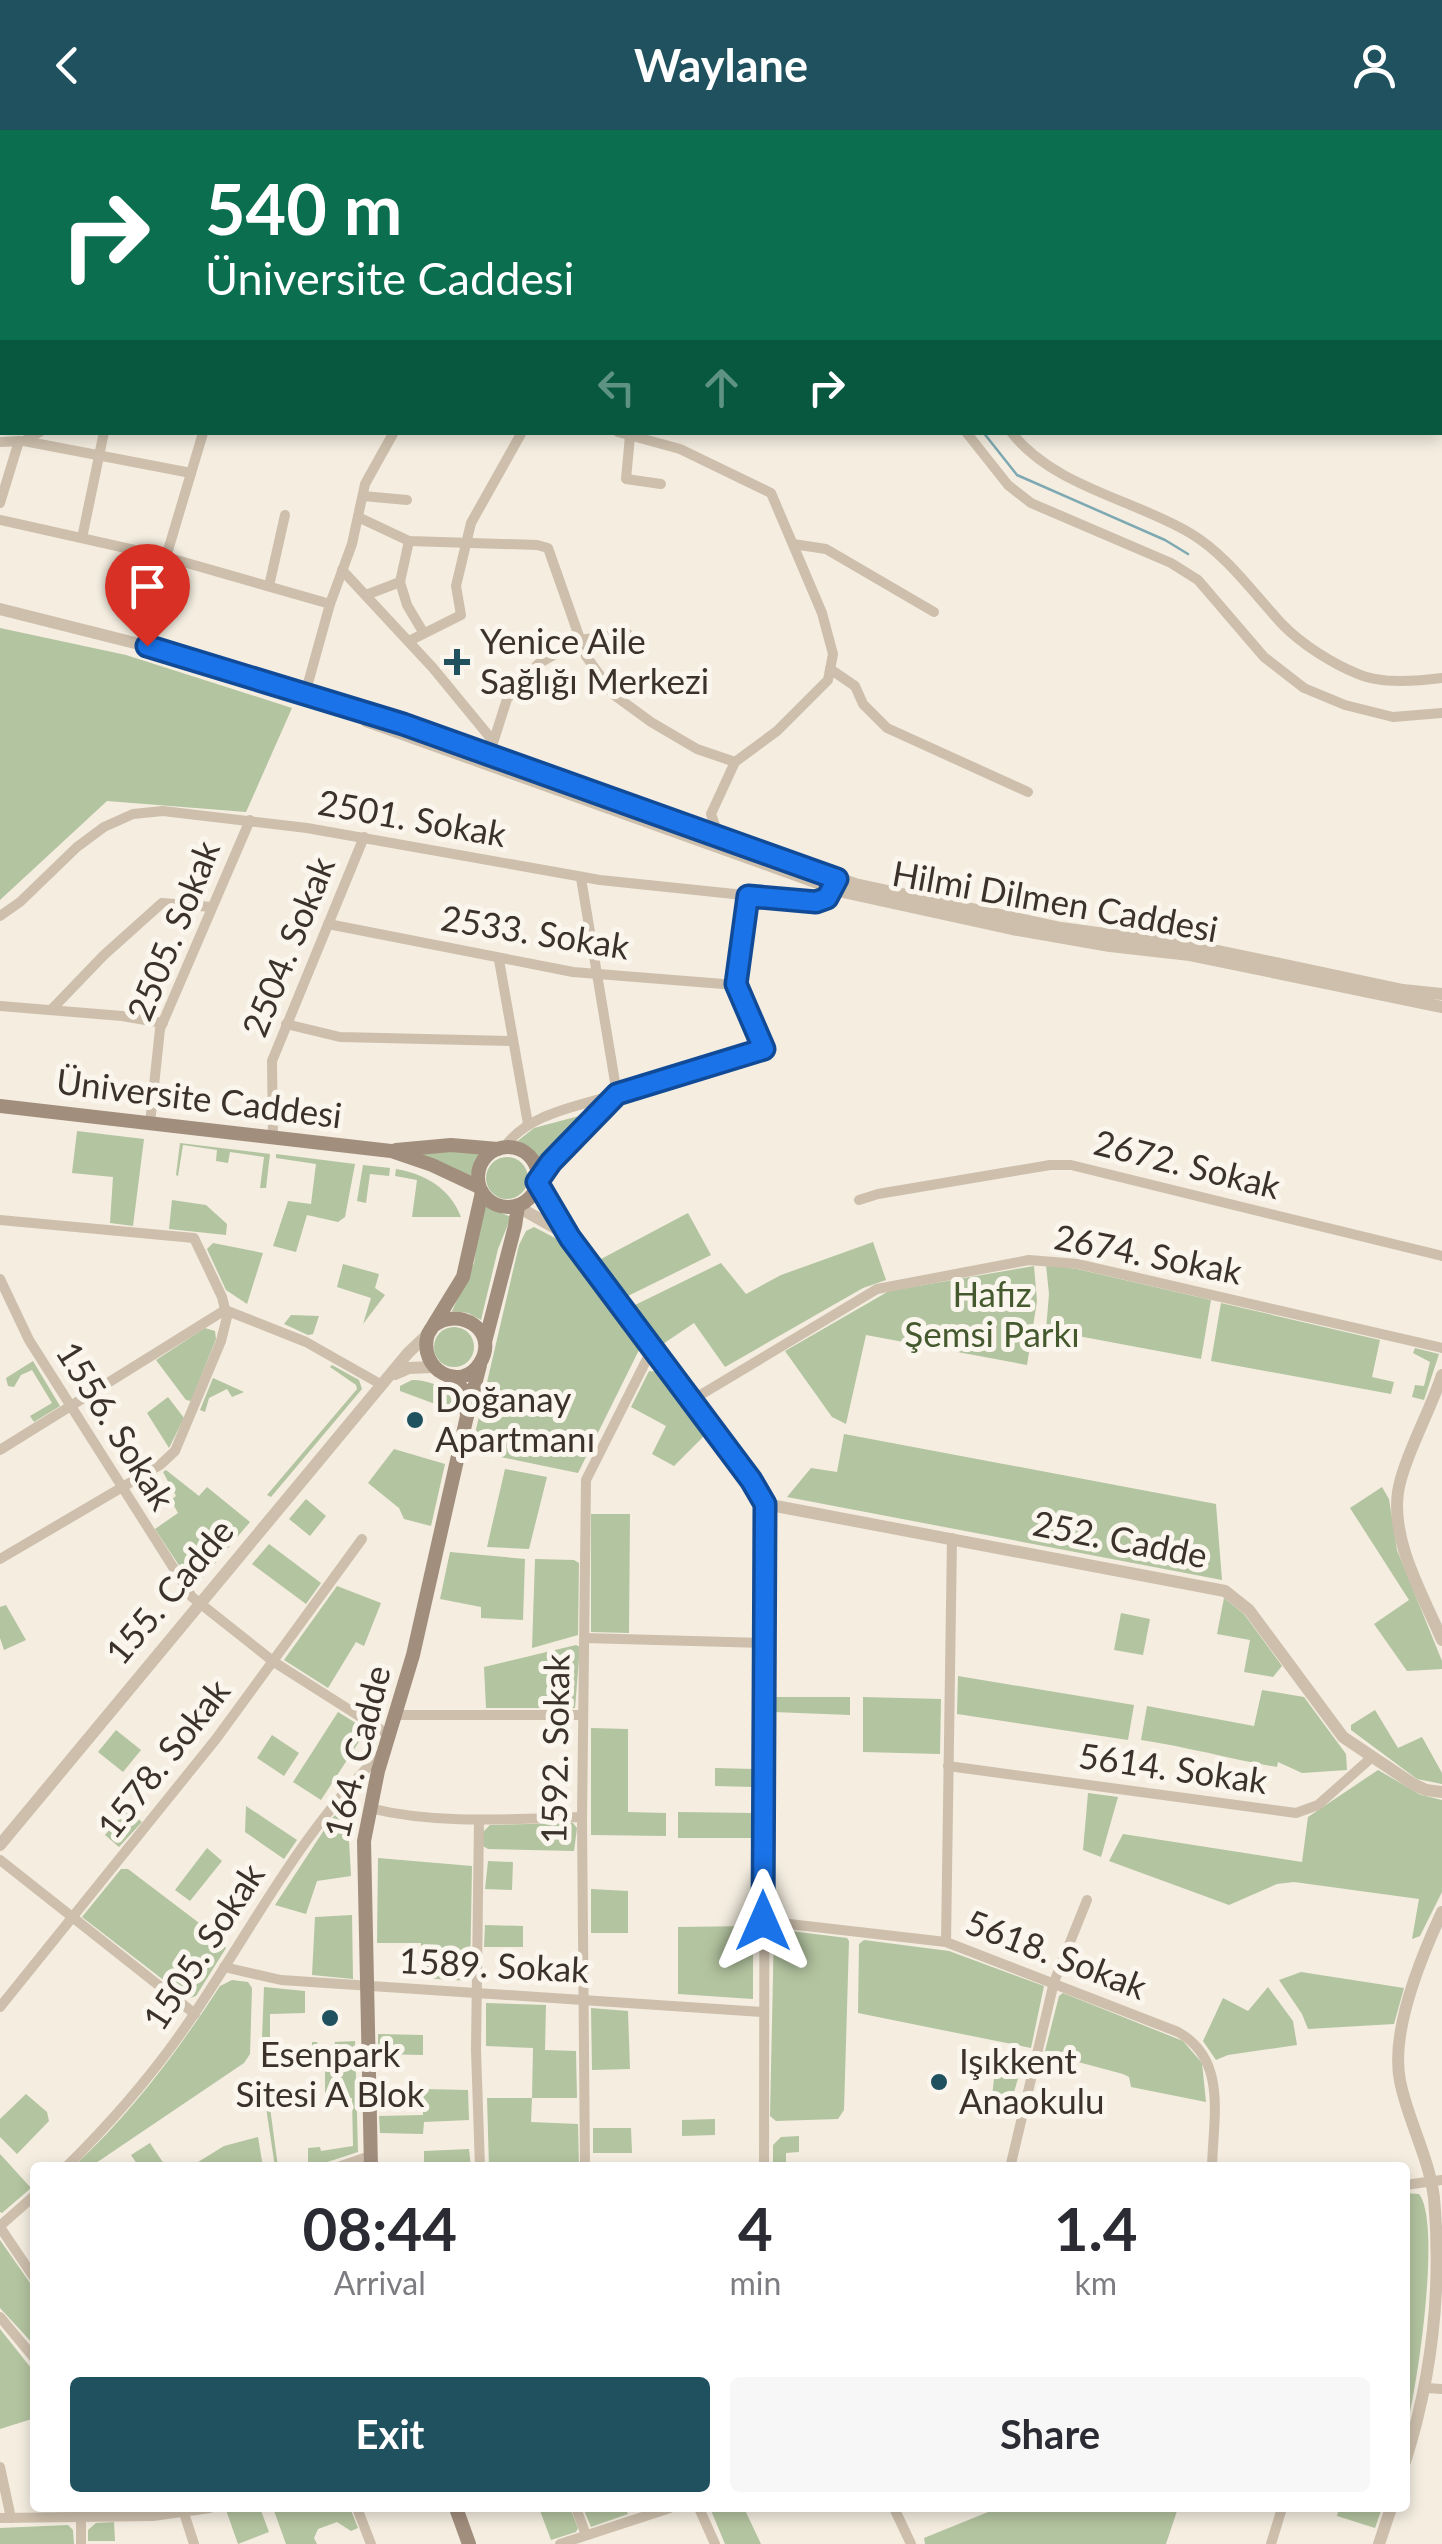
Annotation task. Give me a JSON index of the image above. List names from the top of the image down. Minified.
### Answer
{"streets":{"main road":["Üniversite Caddesi","164. Cadde"],"street":["2501. Sokak","Hilmi Dilmen Caddesi","2505. Sokak","2533. Sokak","2504. Sokak","2672. Sokak","2674. Sokak","1556. Sokak","252. Cadde","155. Cadde","1592. Sokak","1578. Sokak","5614. Sokak","1505. Sokak","5618. Sokak","1589. Sokak"]},"crossings":[["2501. Sokak","Hilmi Dilmen Caddesi"],["2501. Sokak","2505. Sokak"],["2501. Sokak","2504. Sokak"],["2505. Sokak","Üniversite Caddesi"],["2533. Sokak","2504. Sokak"],["2504. Sokak","Üniversite Caddesi"],["1556. Sokak","155. Cadde"],["1556. Sokak","164. Cadde"],["1556. Sokak","1578. Sokak"],["252. Cadde","5614. Sokak"],["155. Cadde","164. Cadde"],["1592. Sokak","1589. Sokak"],["164. Cadde","1505. Sokak"],["164. Cadde","1589. Sokak"],["1505. Sokak","1589. Sokak"]],"parks":["Hafız Şemsi Parkı"],"places":{"health":["Yenice Aile Sağlığı Merkezi"],"other":["Doğanay Apartmanı","Esenpark Sitesi A Blok","Işıkkent Anaokulu"]},"page":{"header":"Waylane","turn":["540 m","Üniversite Caddesi"],"eta":["08:44","Arrival","4","min","1.4","km"],"buttons":["Exit","Share"]}}
